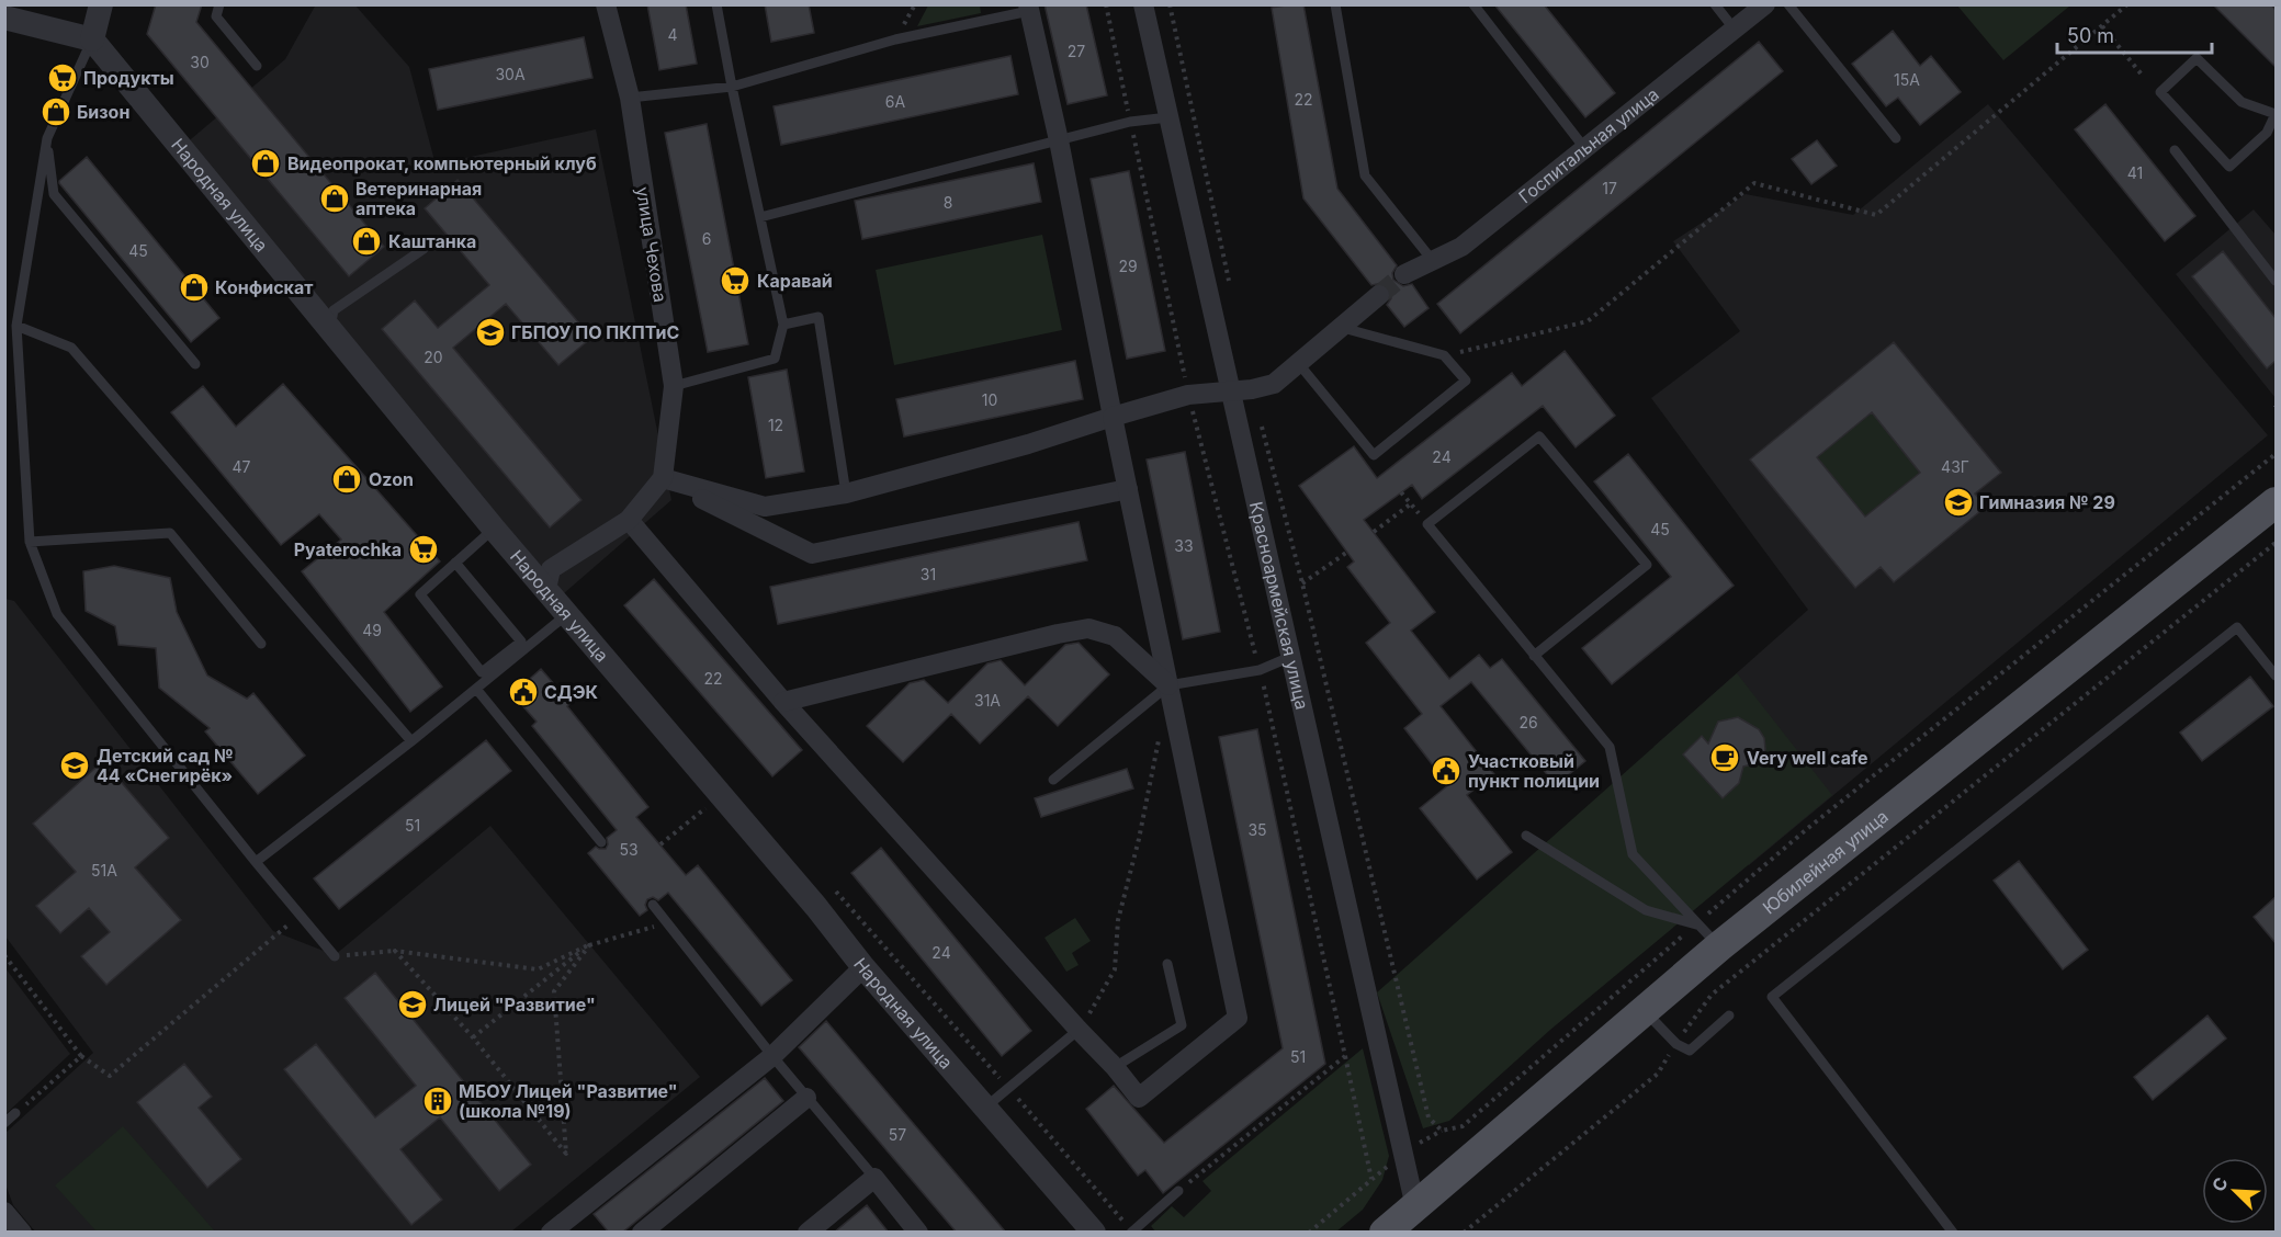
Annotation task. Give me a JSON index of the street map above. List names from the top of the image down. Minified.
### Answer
{"streets":{"main road":["Юбилейная улица"],"street":["Госпитальная улица","Народная улица","улица Чехова","Красноармейская улица"]},"crossings":[["Красноармейская улица","Юбилейная улица"]],"places":{"supermarket":["Продукты","Каравай","Pyaterochka"],"shop":["Бизон","Видеопрокат, компьютерный клуб","Ветеринарная аптека","Каштанка","Конфискат","Ozon"],"school or university":["ГБПОУ ПО ПКПТиС","Гимназия № 29","Детский сад № 44 «Снегирёк»","Лицей \"Развитие\""],"public building":["СДЭК","Участковый пункт полиции"],"cafe":["Very well cafe"],"building":["МБОУ Лицей \"Развитие\" (школа №19)"]},"house_numbers":["4","27","30","30А","15А","22","6А","41","17","8","6","45","29","20","10","12","24","47","43Г","45","33","31","49","22","31А","26","51","35","53","51А","24","51","57"],"scale_bar":"50 m","north":"top left"}
